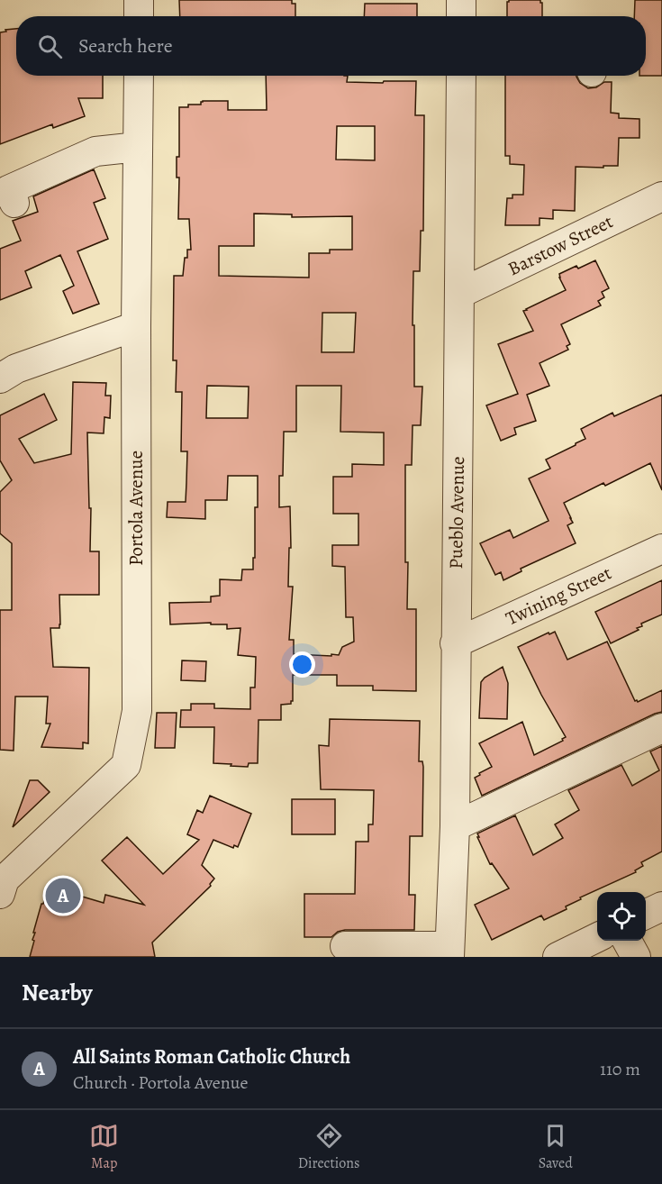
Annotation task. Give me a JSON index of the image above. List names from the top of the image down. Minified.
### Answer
{"streets":{"street":["Barstow Street","Portola Avenue","Pueblo Avenue","Twining Street"]},"crossings":[["Barstow Street","Pueblo Avenue"],["Pueblo Avenue","Twining Street"]],"page":{"search":"Search here","pins":"A","heading":"Nearby","list":[{"mark":"A","name":"All Saints Roman Catholic Church","note":"Church · Portola Avenue","value":"110 m"}],"nav":["Map","Directions","Saved"]}}
